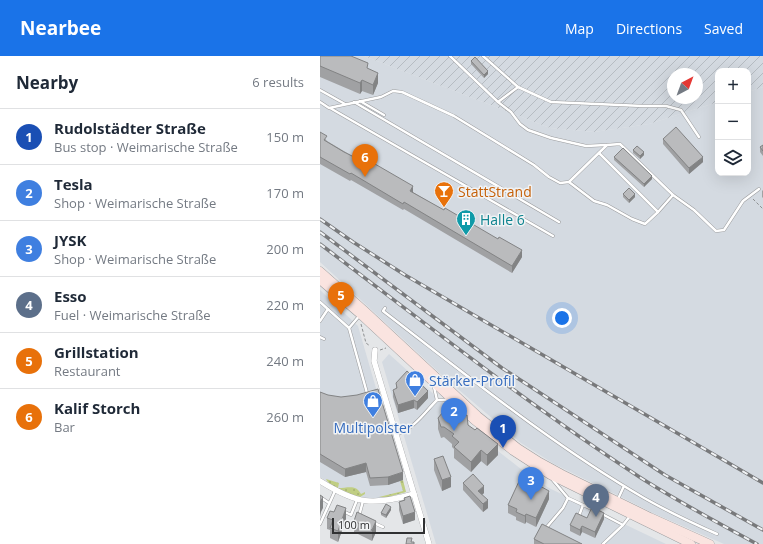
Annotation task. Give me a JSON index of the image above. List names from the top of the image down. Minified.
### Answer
{"places":{"bar":["StattStrand"],"building":["Halle 6"],"shop":["Stärker-Profil","Multipolster"]},"scale_bar":"100 m","north":"top right","page":{"header":"Nearbee","nav":["Map","Directions","Saved"],"heading":["Nearby","6 results"],"map_buttons":["+","−"],"list":[{"mark":"1","name":"Rudolstädter Straße","note":"Bus stop · Weimarische Straße","value":"150 m"},{"mark":"2","name":"Tesla","note":"Shop · Weimarische Straße","value":"170 m"},{"mark":"3","name":"JYSK","note":"Shop · Weimarische Straße","value":"200 m"},{"mark":"4","name":"Esso","note":"Fuel · Weimarische Straße","value":"220 m"},{"mark":"5","name":"Grillstation","note":"Restaurant","value":"240 m"},{"mark":"6","name":"Kalif Storch","note":"Bar","value":"260 m"}],"pins":["6","5","2","1","3","4"],"scale":"100 m"}}
